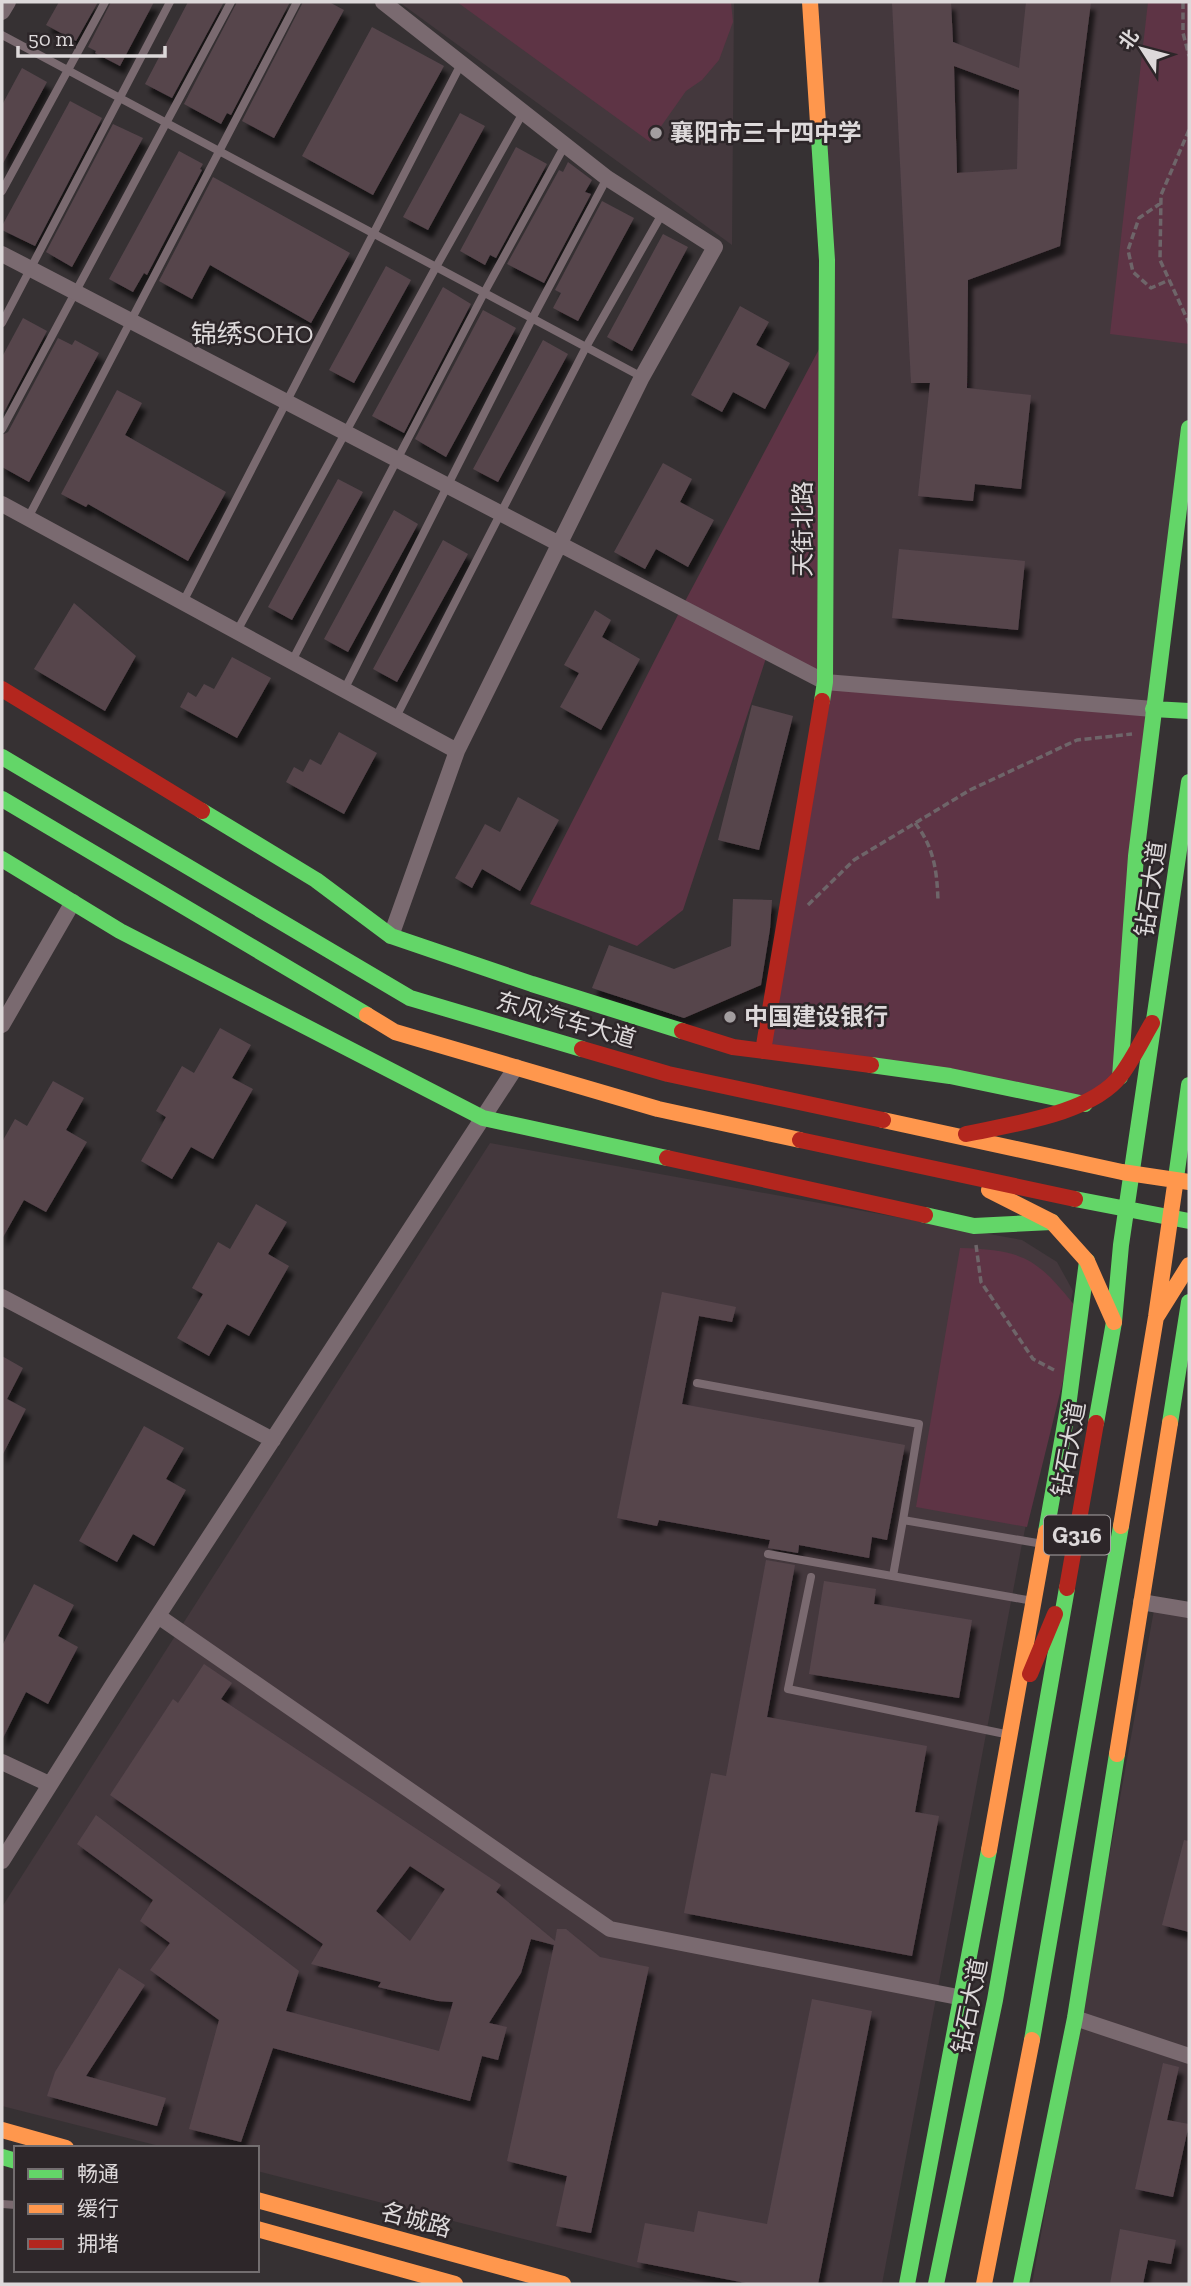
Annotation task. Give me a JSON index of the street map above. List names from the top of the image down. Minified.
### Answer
{"streets":{"main road":["天街北路","钻石大道","东风汽车大道","G316","名城路"]},"crossings":[["钻石大道","东风汽车大道"],["东风汽车大道","G316"]],"districts":["锦绣SOHO"],"places":["襄阳市三十四中学","中国建设银行"],"legend":["畅通","缓行","拥堵"],"scale_bar":"50 m","north":"top left"}
